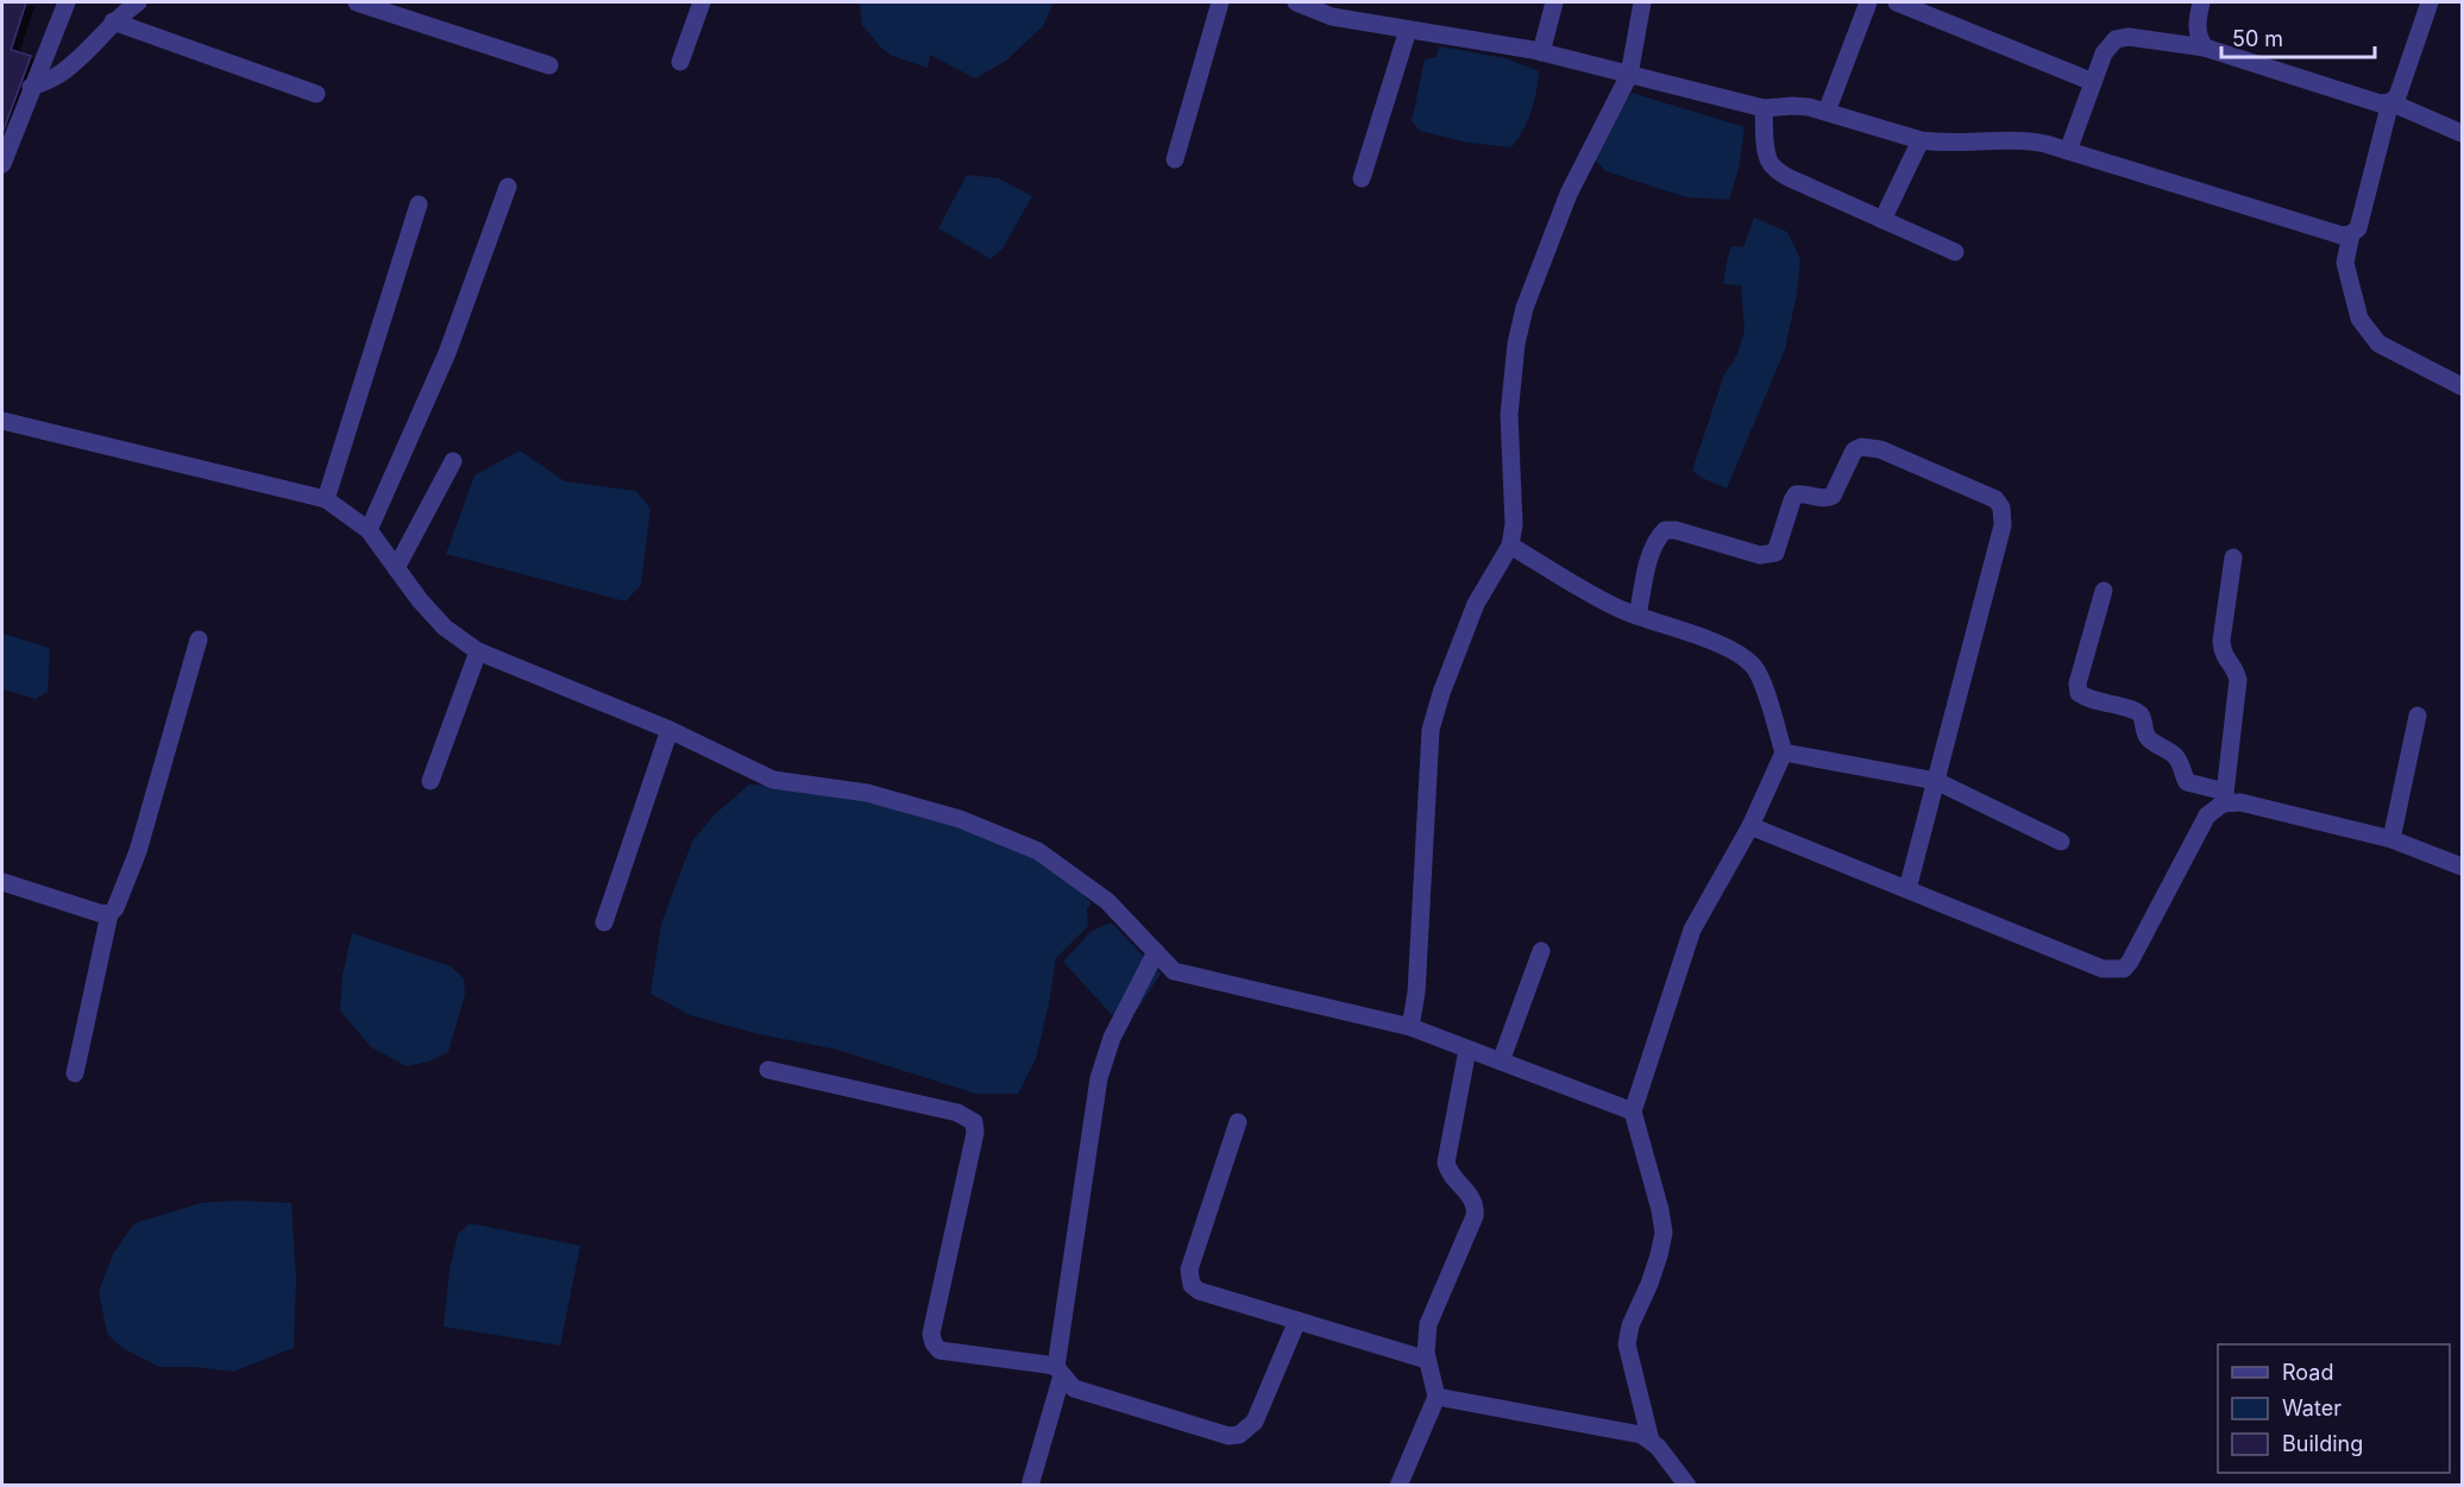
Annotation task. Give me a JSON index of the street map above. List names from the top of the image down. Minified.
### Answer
{"legend":["Road","Water","Building"],"scale_bar":"50 m"}
